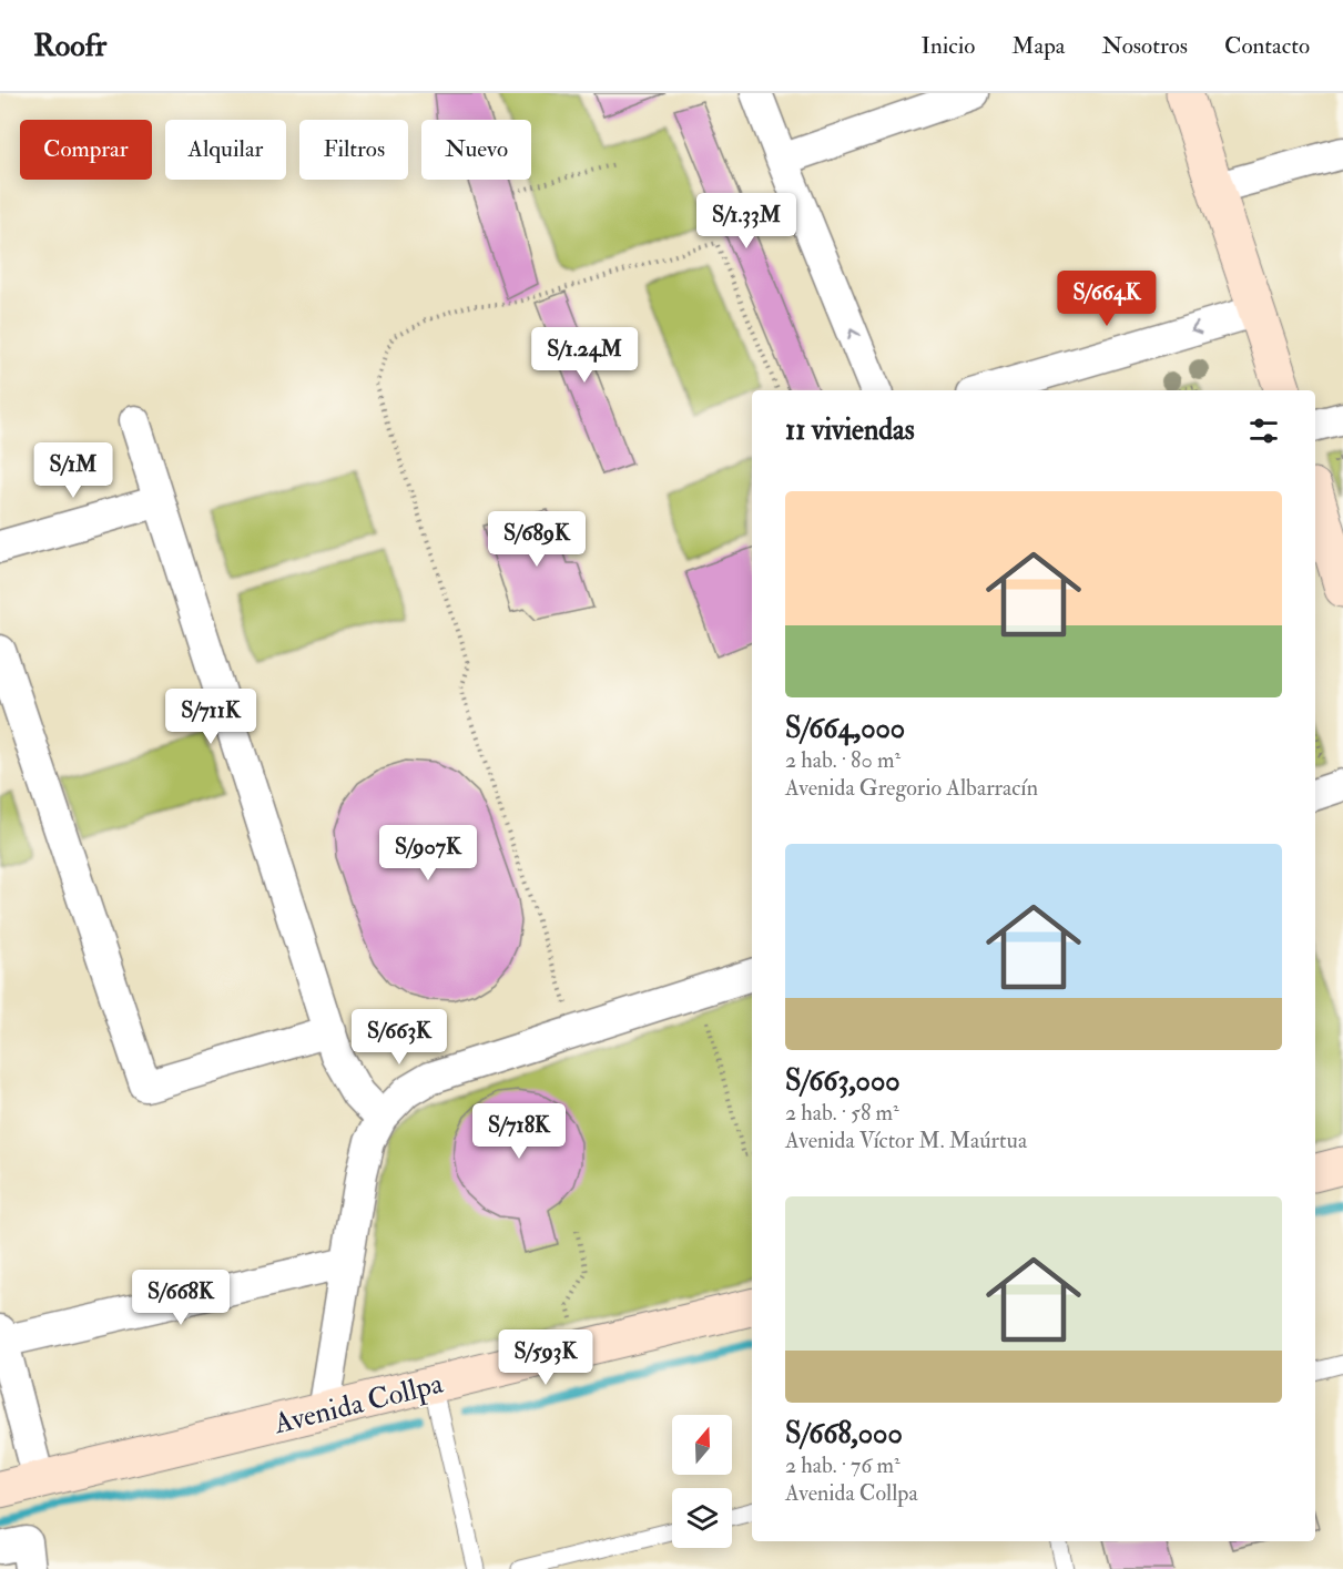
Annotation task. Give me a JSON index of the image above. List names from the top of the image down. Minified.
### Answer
{"streets":{"main road":["Avenida Collpa"]},"north":"top","page":{"header":"Roofr","nav":["Inicio","Mapa","Nosotros","Contacto"],"chip":["Comprar","Alquilar","Filtros","Nuevo"],"price":["S/1.33M","S/664K","S/1.24M","S/1M","S/689K","S/711K","S/907K","S/663K","S/718K","S/668K","S/593K"],"heading":"11 viviendas","list":[{"name":"S/664,000","note":"2 hab. · 80 m² · Avenida Gregorio Albarracín"},{"name":"S/663,000","note":"2 hab. · 58 m² · Avenida Víctor M. Maúrtua"},{"name":"S/668,000","note":"2 hab. · 76 m² · Avenida Collpa"}]}}
